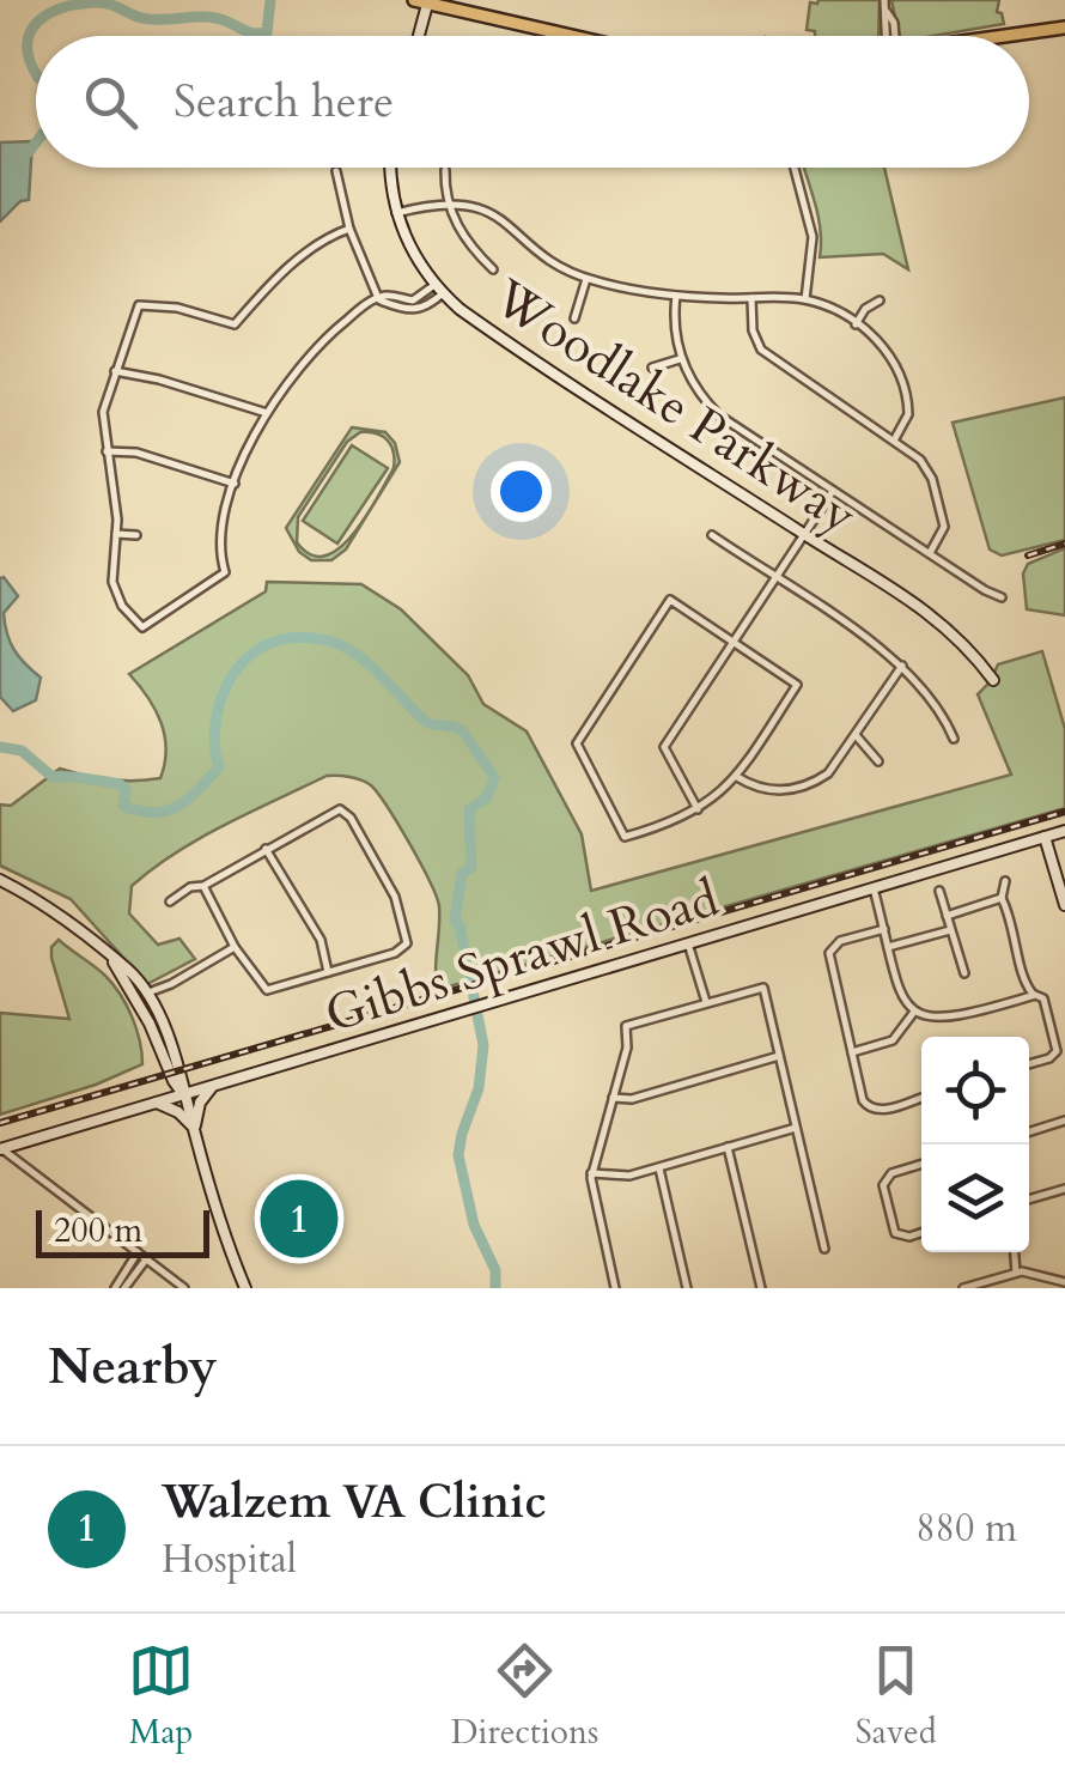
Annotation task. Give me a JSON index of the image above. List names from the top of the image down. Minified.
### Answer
{"streets":{"main road":["Woodlake Parkway","Gibbs Sprawl Road"]},"scale_bar":"200 m","page":{"search":"Search here","pins":"1","scale":"200 m","heading":"Nearby","list":[{"mark":"1","name":"Walzem VA Clinic","note":"Hospital","value":"880 m"}],"nav":["Map","Directions","Saved"]}}
